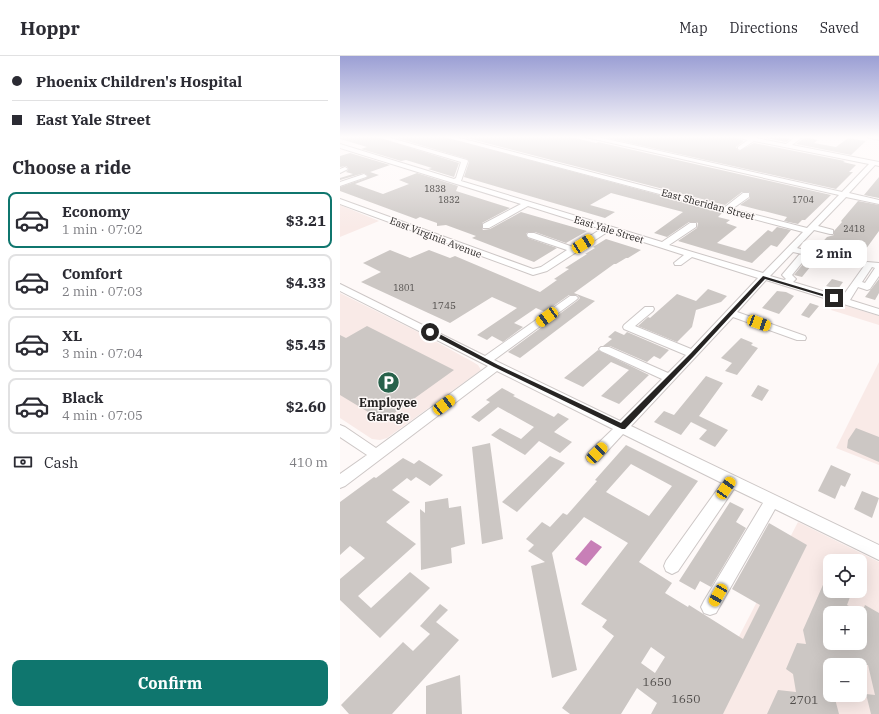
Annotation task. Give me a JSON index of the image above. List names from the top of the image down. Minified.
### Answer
{"streets":{"street":["East Sheridan Street","East Yale Street","East Virginia Avenue"]},"places":{"parking":["Employee Garage"]},"house_numbers":["1838","1832","1704","2418","1801","1745","1650","1650","2701"],"page":{"header":"Hoppr","nav":["Map","Directions","Saved"],"banner":["Phoenix Children's Hospital","East Yale Street"],"heading":"Choose a ride","list":[{"name":"Economy","note":"1 min · 07:02","value":"$3.21"},{"name":"Comfort","note":"2 min · 07:03","value":"$4.33"},{"name":"XL","note":"3 min · 07:04","value":"$5.45"},{"name":"Black","note":"4 min · 07:05","value":"$2.60"}],"bubble":"2 min","pay":["Cash","410 m"],"map_buttons":["+","−"],"buttons":"Confirm"}}
